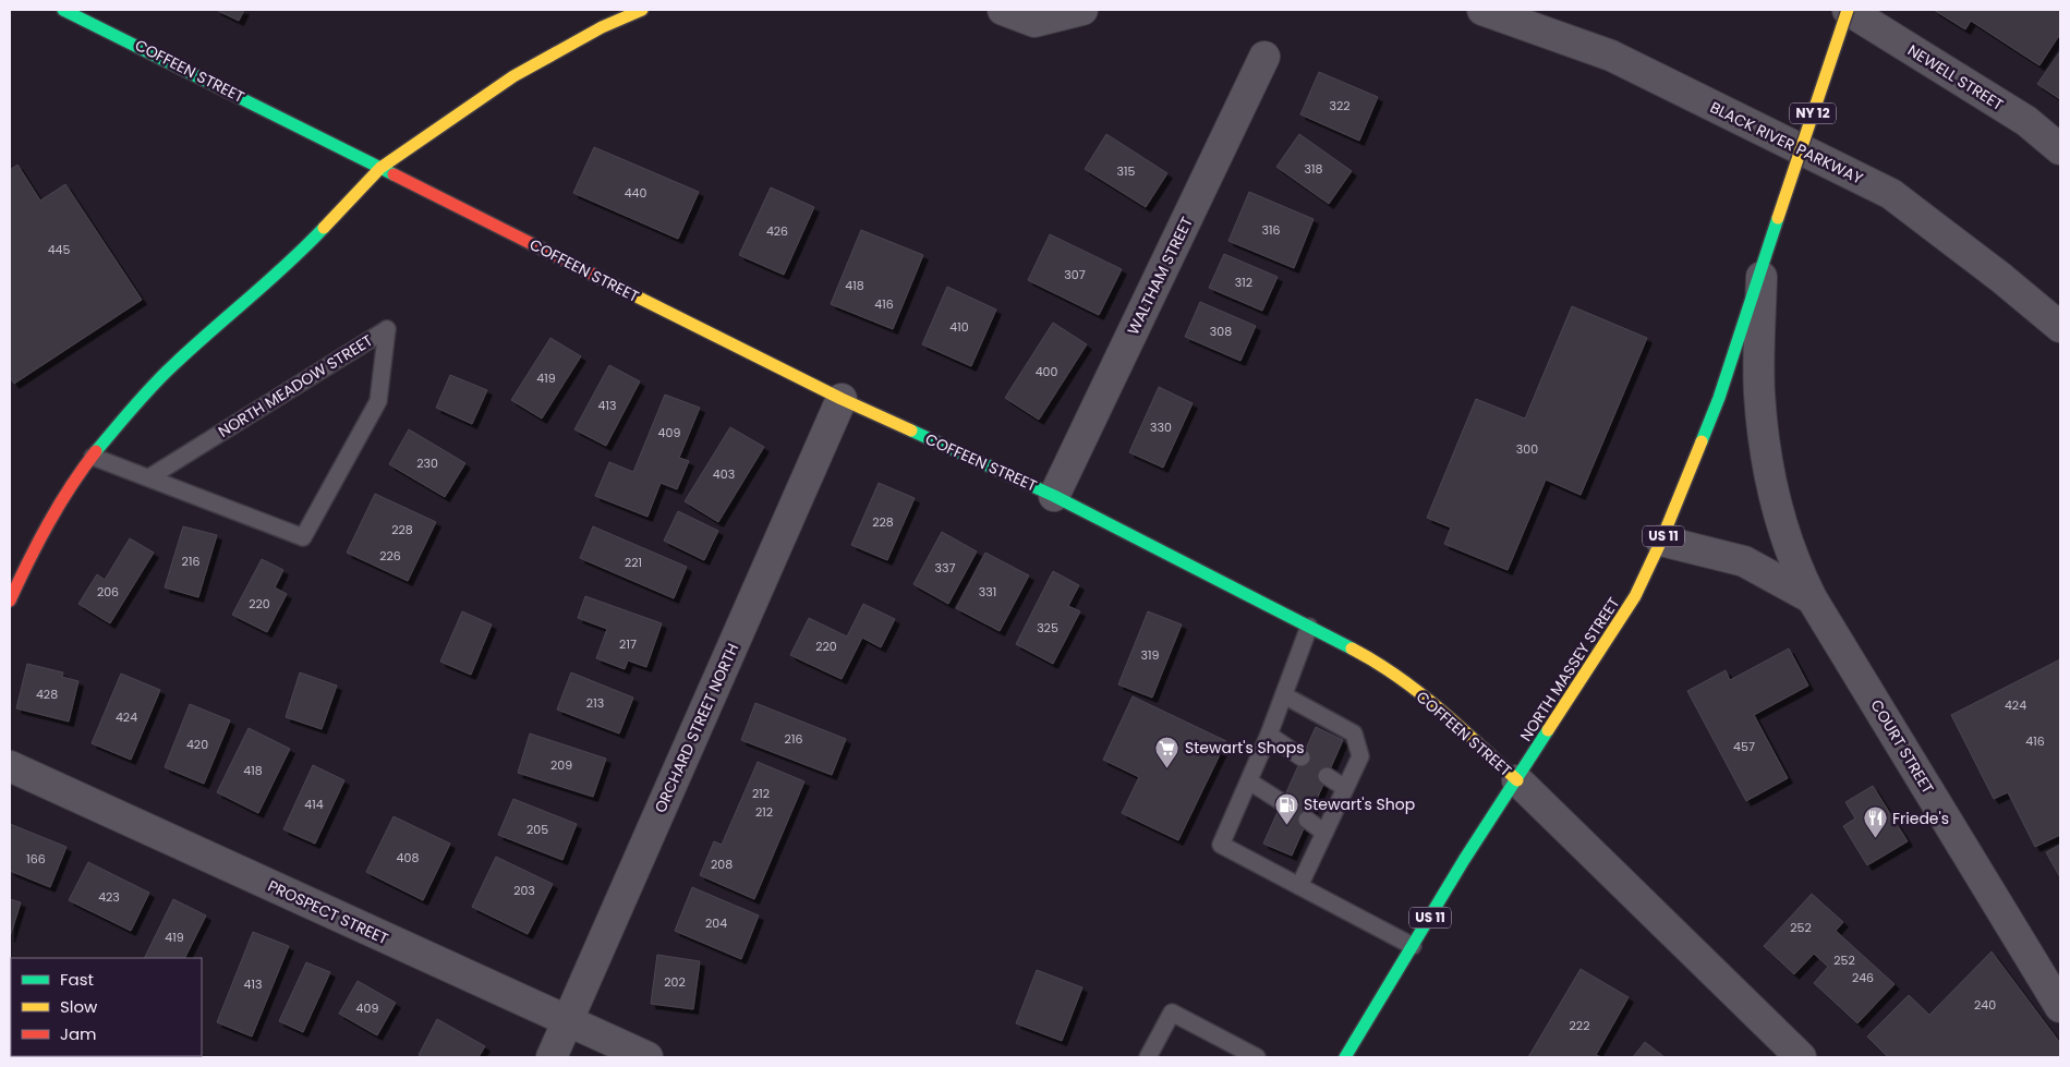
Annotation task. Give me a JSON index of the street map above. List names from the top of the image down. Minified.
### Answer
{"streets":{"main road":["COFFEEN STREET","NY 12","US 11","NORTH MASSEY STREET"],"street":["NEWELL STREET","BLACK RIVER PARKWAY","WALTHAM STREET","ORCHARD STREET NORTH","COURT STREET","PROSPECT STREET"],"lane":["NORTH MEADOW STREET"]},"crossings":[["COFFEEN STREET","WALTHAM STREET"],["COFFEEN STREET","NORTH MASSEY STREET"],["COFFEEN STREET","ORCHARD STREET NORTH"],["NEWELL STREET","NY 12"],["NY 12","US 11"],["US 11","NORTH MASSEY STREET"],["US 11","COURT STREET"],["NORTH MASSEY STREET","COURT STREET"],["ORCHARD STREET NORTH","PROSPECT STREET"]],"places":{"supermarket":["Stewart's Shops"],"fuel station":["Stewart's Shop"],"restaurant":["Friede's"]},"house_numbers":["322","318","315","440","316","426","445","307","312","418","416","410","308","400","419","413","330","409","300","230","403","228","228","226","216","221","337","206","331","220","325","217","220","319","428","213","424","424","216","416","420","457","209","418","212","414","212","205","408","166","208","203","423","204","252","419","252","246","202","413","240","409","222"],"legend":["Fast","Slow","Jam"]}
